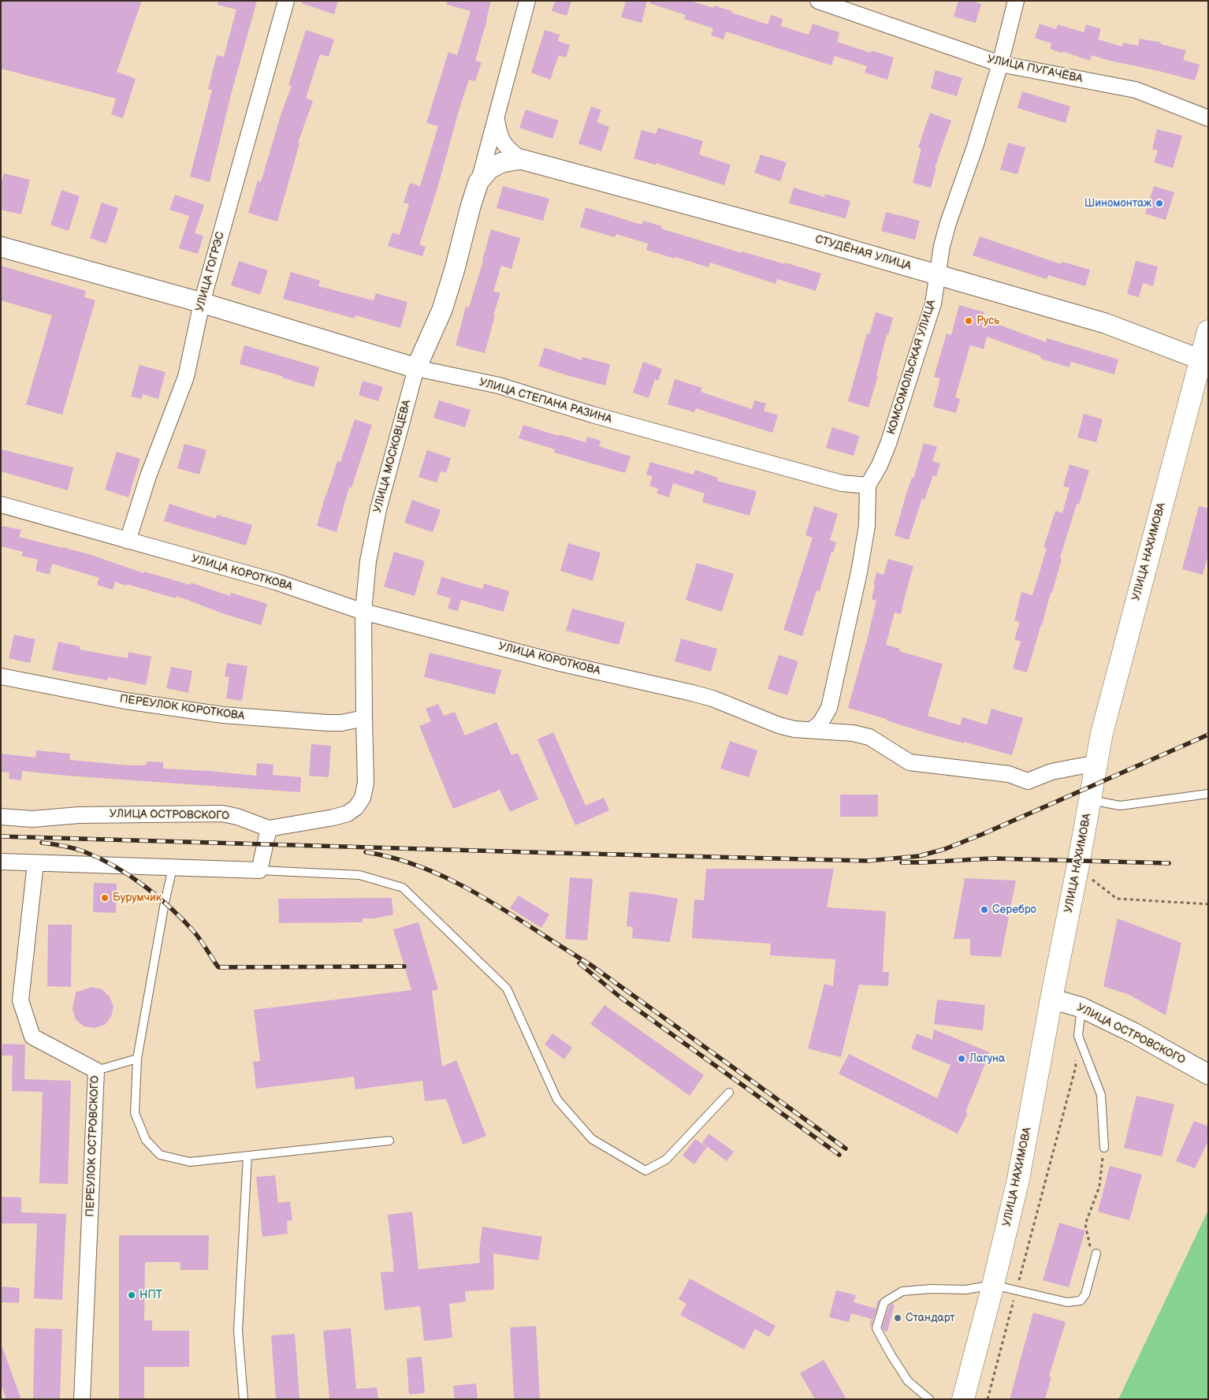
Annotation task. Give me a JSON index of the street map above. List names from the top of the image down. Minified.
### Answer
{"streets":{"main road":["УЛИЦА НАХИМОВА"],"street":["УЛИЦА ПУГАЧЁВА","СТУДЁНАЯ УЛИЦА","УЛИЦА ГОГРЭС","КОМСОМОЛЬСКАЯ УЛИЦА","УЛИЦА СТЕПАНА РАЗИНА","УЛИЦА МОСКОВЦЕВА","УЛИЦА КОРОТКОВА","ПЕРЕУЛОК КОРОТКОВА","УЛИЦА ОСТРОВСКОГО","ПЕРЕУЛОК ОСТРОВСКОГО"]},"crossings":[["УЛИЦА ПУГАЧЁВА","КОМСОМОЛЬСКАЯ УЛИЦА"],["СТУДЁНАЯ УЛИЦА","КОМСОМОЛЬСКАЯ УЛИЦА"],["СТУДЁНАЯ УЛИЦА","УЛИЦА МОСКОВЦЕВА"],["СТУДЁНАЯ УЛИЦА","УЛИЦА НАХИМОВА"],["УЛИЦА ГОГРЭС","УЛИЦА СТЕПАНА РАЗИНА"],["УЛИЦА ГОГРЭС","УЛИЦА КОРОТКОВА"],["КОМСОМОЛЬСКАЯ УЛИЦА","УЛИЦА СТЕПАНА РАЗИНА"],["КОМСОМОЛЬСКАЯ УЛИЦА","УЛИЦА КОРОТКОВА"],["УЛИЦА СТЕПАНА РАЗИНА","УЛИЦА МОСКОВЦЕВА"],["УЛИЦА МОСКОВЦЕВА","УЛИЦА КОРОТКОВА"],["УЛИЦА МОСКОВЦЕВА","ПЕРЕУЛОК КОРОТКОВА"],["УЛИЦА МОСКОВЦЕВА","УЛИЦА ОСТРОВСКОГО"],["УЛИЦА НАХИМОВА","УЛИЦА КОРОТКОВА"],["УЛИЦА НАХИМОВА","УЛИЦА ОСТРОВСКОГО"]],"places":["Шиномонтаж","Русь","Бурумчик","Серебро","Лагуна","НПТ","Стандарт"]}
